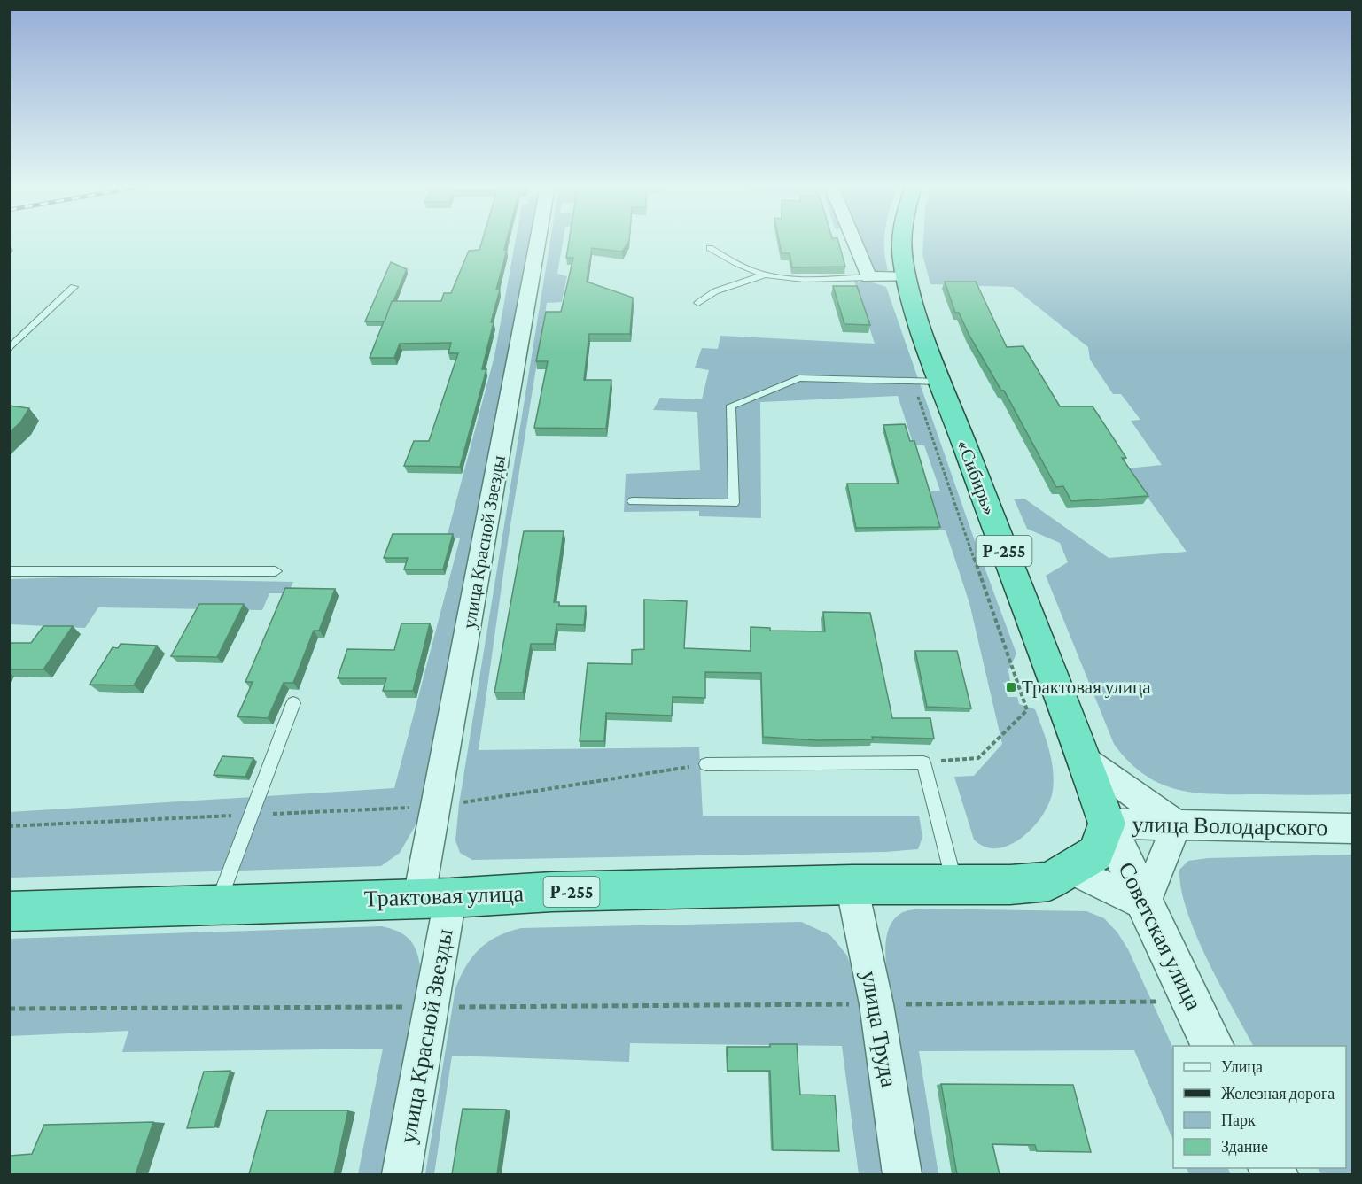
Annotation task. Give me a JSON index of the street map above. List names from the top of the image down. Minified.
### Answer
{"streets":{"highway":["«Сибирь»","Р-255","Трактовая улица"],"street":["улица Красной Звезды","улица Володарского","Советская улица","улица Труда"]},"crossings":[["«Сибирь»","улица Володарского"],["«Сибирь»","Трактовая улица"],["«Сибирь»","Советская улица"],["улица Красной Звезды","Трактовая улица"],["улица Володарского","Трактовая улица"],["улица Володарского","Советская улица"],["Трактовая улица","Советская улица"],["Трактовая улица","улица Труда"]],"places":{"transit":["Трактовая улица"]},"legend":["Улица","Железная дорога","Парк","Здание"]}
